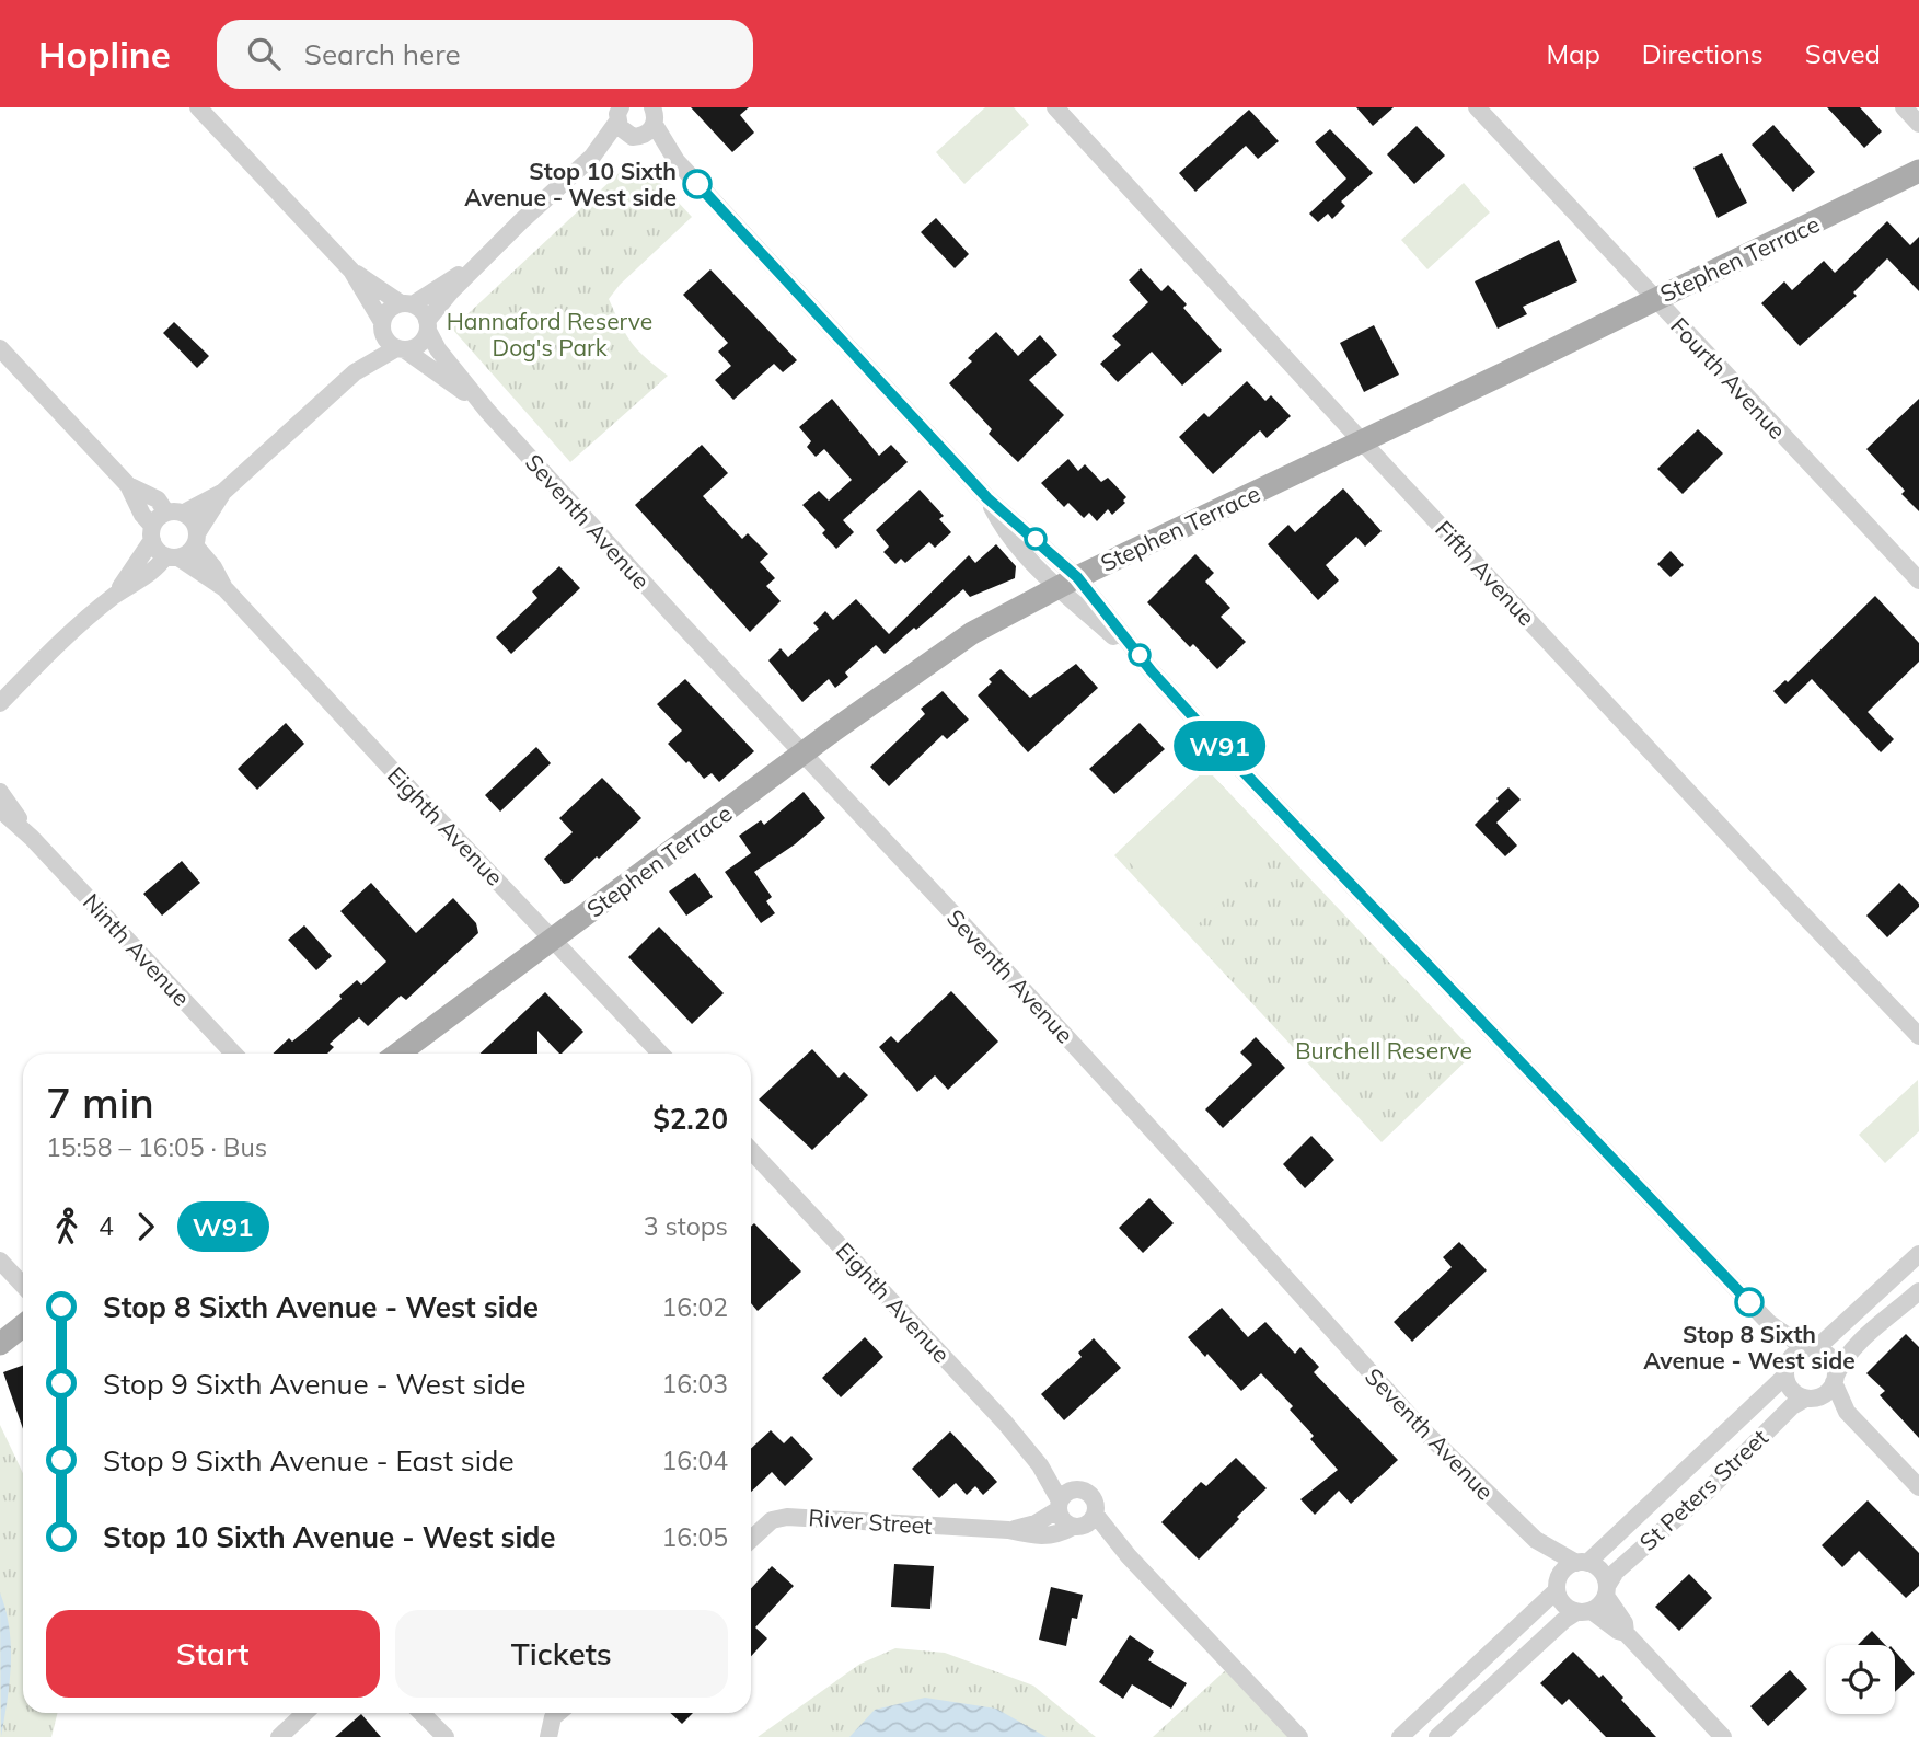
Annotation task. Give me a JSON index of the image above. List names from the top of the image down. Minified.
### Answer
{"streets":{"main road":["Stephen Terrace"],"street":["Fourth Avenue","Seventh Avenue","Fifth Avenue","Eighth Avenue","Ninth Avenue","St Peters Street","River Street"]},"crossings":[["Stephen Terrace","Fourth Avenue"],["Stephen Terrace","Seventh Avenue"],["Stephen Terrace","Fifth Avenue"],["Stephen Terrace","Eighth Avenue"],["Seventh Avenue","St Peters Street"],["Eighth Avenue","River Street"]],"parks":["Hannaford Reserve Dog's Park","Burchell Reserve"],"places":["Stop 10 Sixth Avenue - West side","Stop 8 Sixth Avenue - West side"],"lines":["bus line W91"],"page":{"header":"Hopline","search":"Search here","nav":["Map","Directions","Saved"],"on_map":"W91","heading":["7 min","15:58 – 16:05 · Bus","$2.20"],"legs":["4","W91","3 stops"],"list":[{"name":"Stop 8 Sixth Avenue - West side","value":"16:02"},{"name":"Stop 9 Sixth Avenue - West side","value":"16:03"},{"name":"Stop 9 Sixth Avenue - East side","value":"16:04"},{"name":"Stop 10 Sixth Avenue - West side","value":"16:05"}],"buttons":["Start","Tickets"]}}
